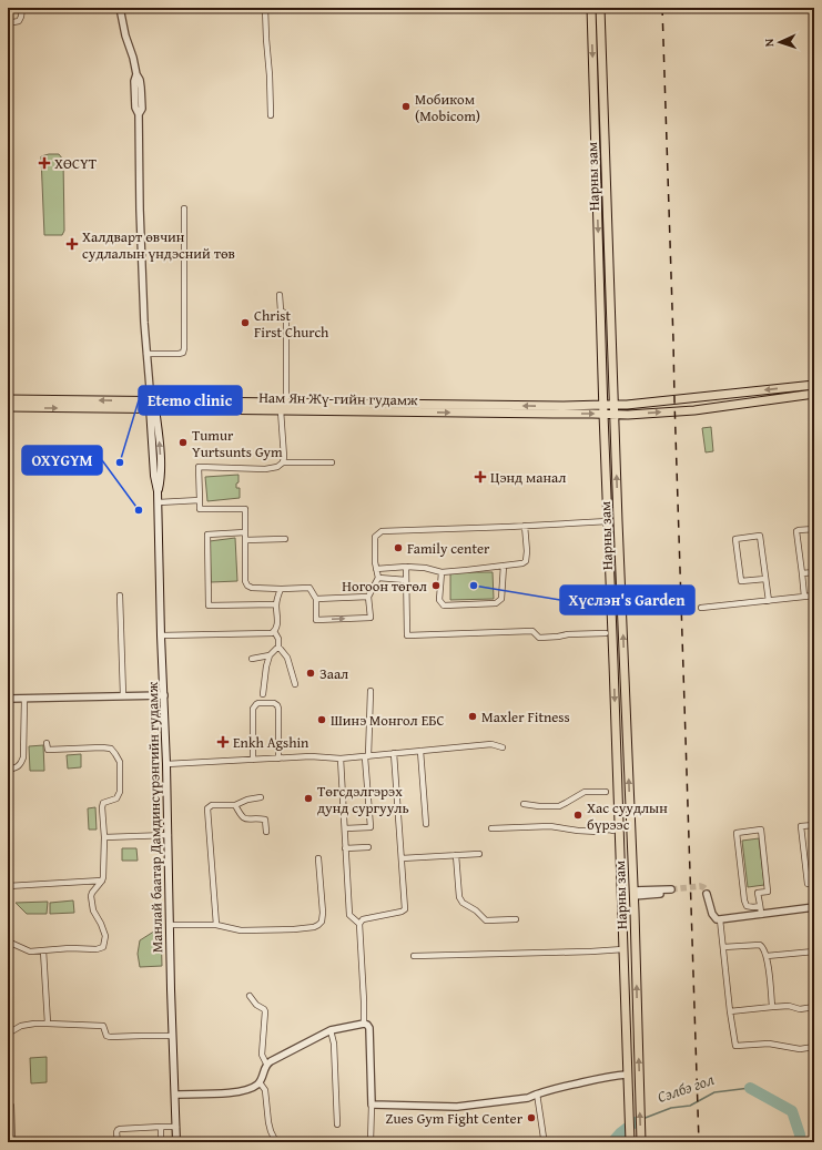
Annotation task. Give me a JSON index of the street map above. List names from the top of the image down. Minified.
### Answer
{"streets":{"main road":["Нарны зам","Нам Ян Жү-гийн гудамж","Манлай баатар Дамдинсүрэнгийн гудамж"]},"crossings":[["Нарны зам","Нам Ян Жү-гийн гудамж"],["Нам Ян Жү-гийн гудамж","Манлай баатар Дамдинсүрэнгийн гудамж"]],"water":["Сэлбэ гол"],"places":{"other":["Мобиком (Mobicom)","Christ First Church","Tumur Yurtsunts Gym","Etemo clinic","OXYGYM","Family center","Ногоон төгөл","Хүслэн's Garden","Заал","Maxler Fitness","Шинэ Монгол ЕБС","Төгсдэлгэрэх дунд сургууль","Хас суудлын бүрээс","Zues Gym Fight Center"],"health":["ХӨСҮТ","Халдварт өвчин судлалын үндэсний төв","Цэнд манал","Enkh Agshin"]},"north":"left"}
